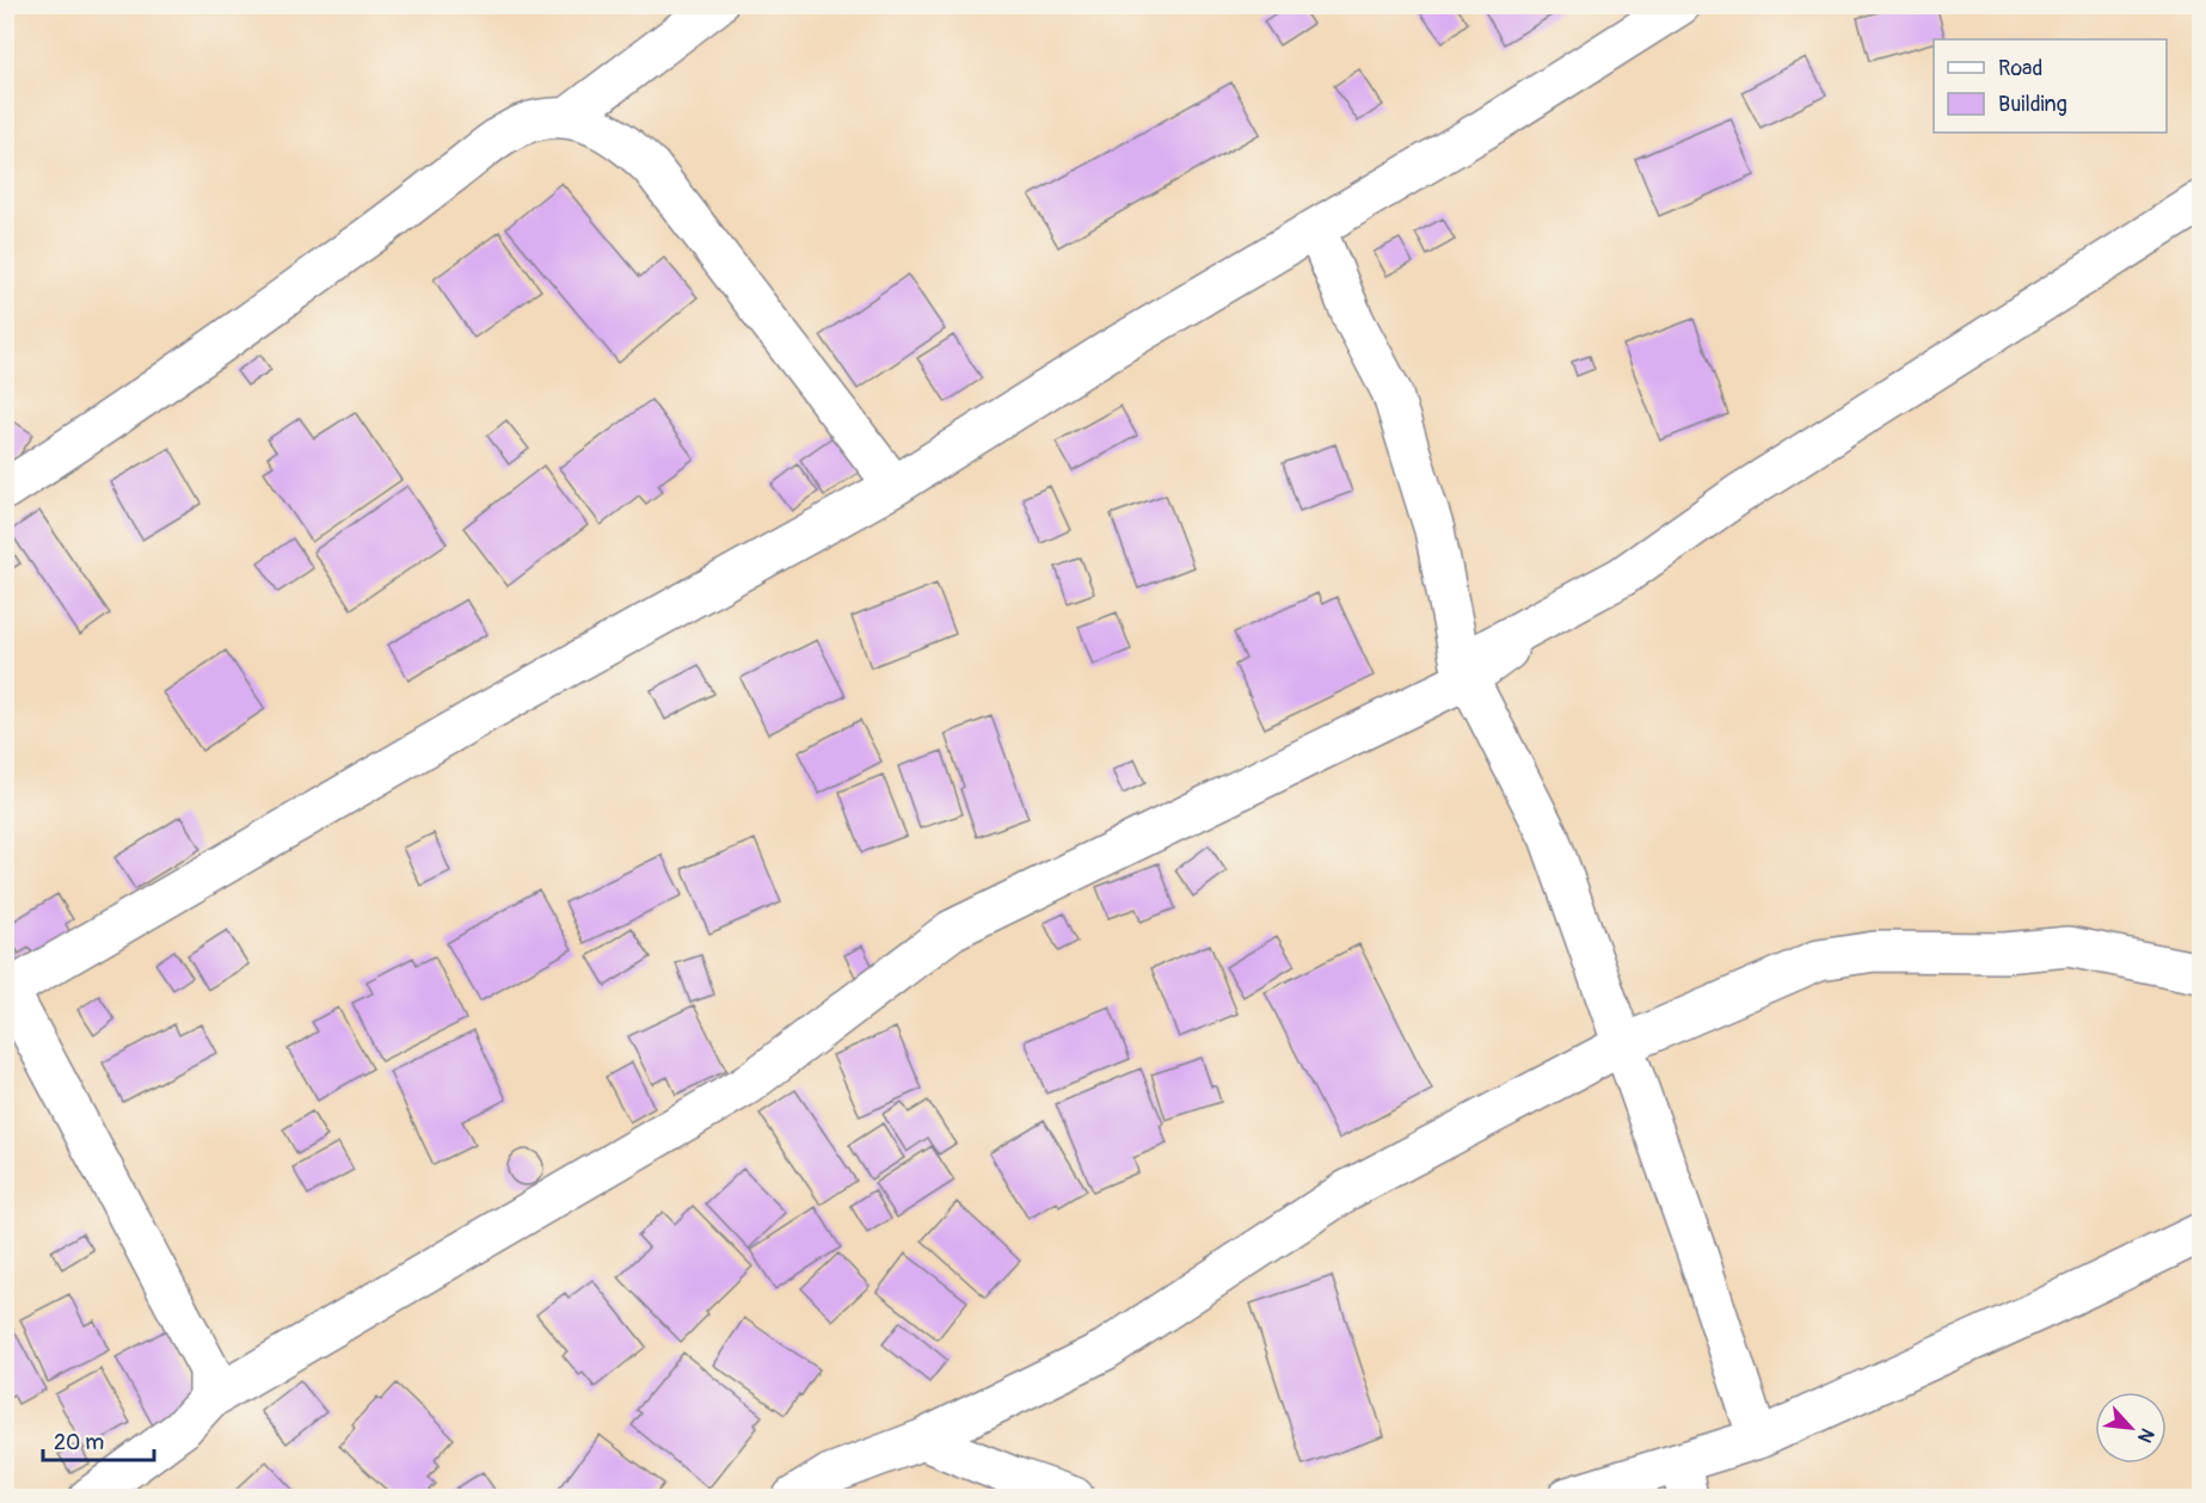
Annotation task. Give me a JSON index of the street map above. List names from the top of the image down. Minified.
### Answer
{"legend":["Road","Building"],"scale_bar":"20 m","north":"bottom right"}
